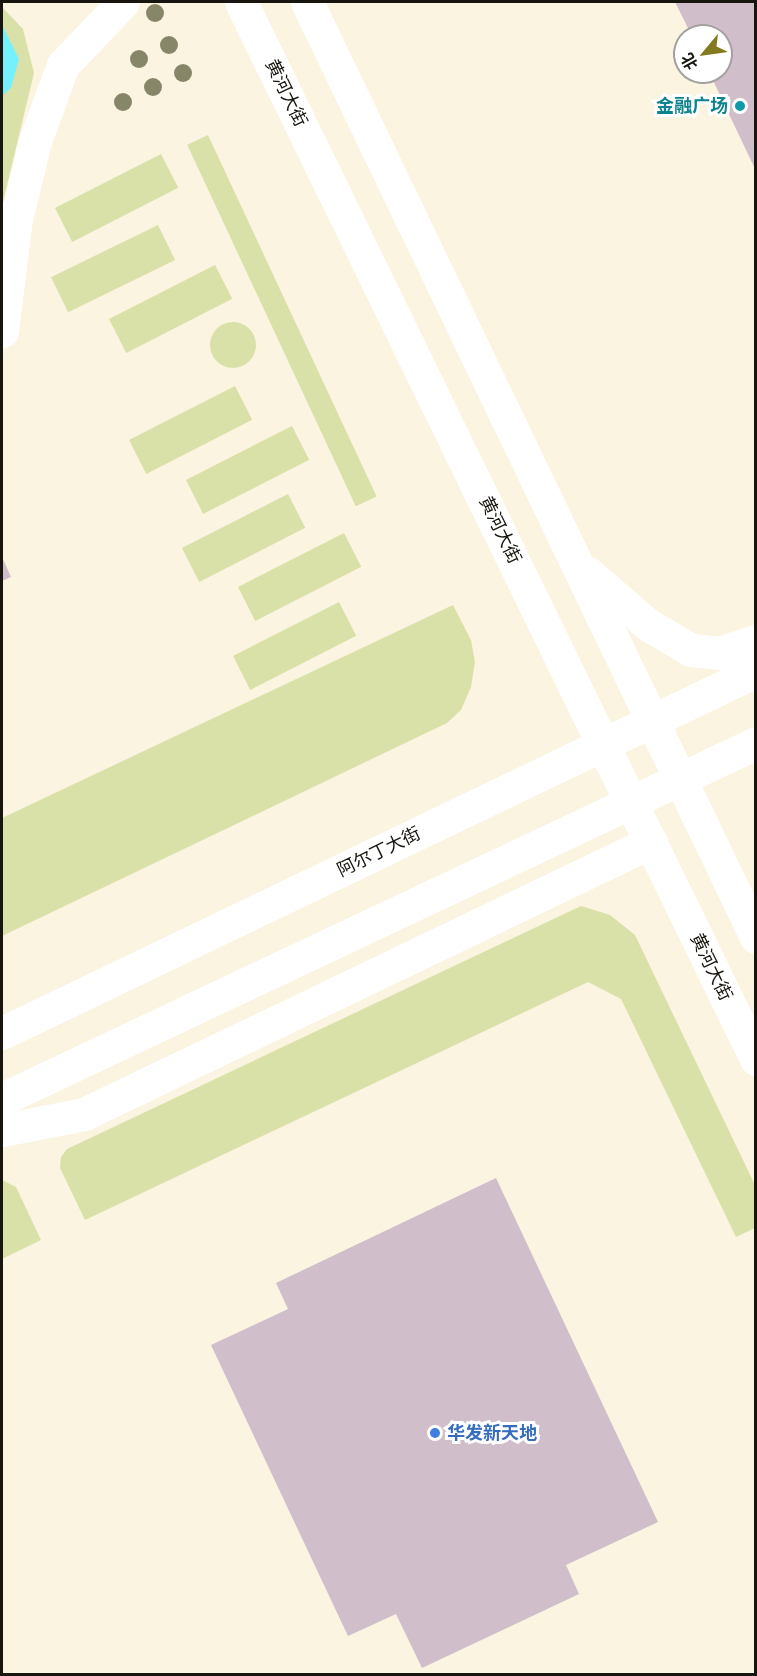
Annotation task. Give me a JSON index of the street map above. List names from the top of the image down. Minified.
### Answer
{"streets":{"main road":["黄河大街","阿尔丁大街"]},"crossings":[["黄河大街","阿尔丁大街"]],"places":["金融广场","华发新天地"],"north":"bottom left"}
